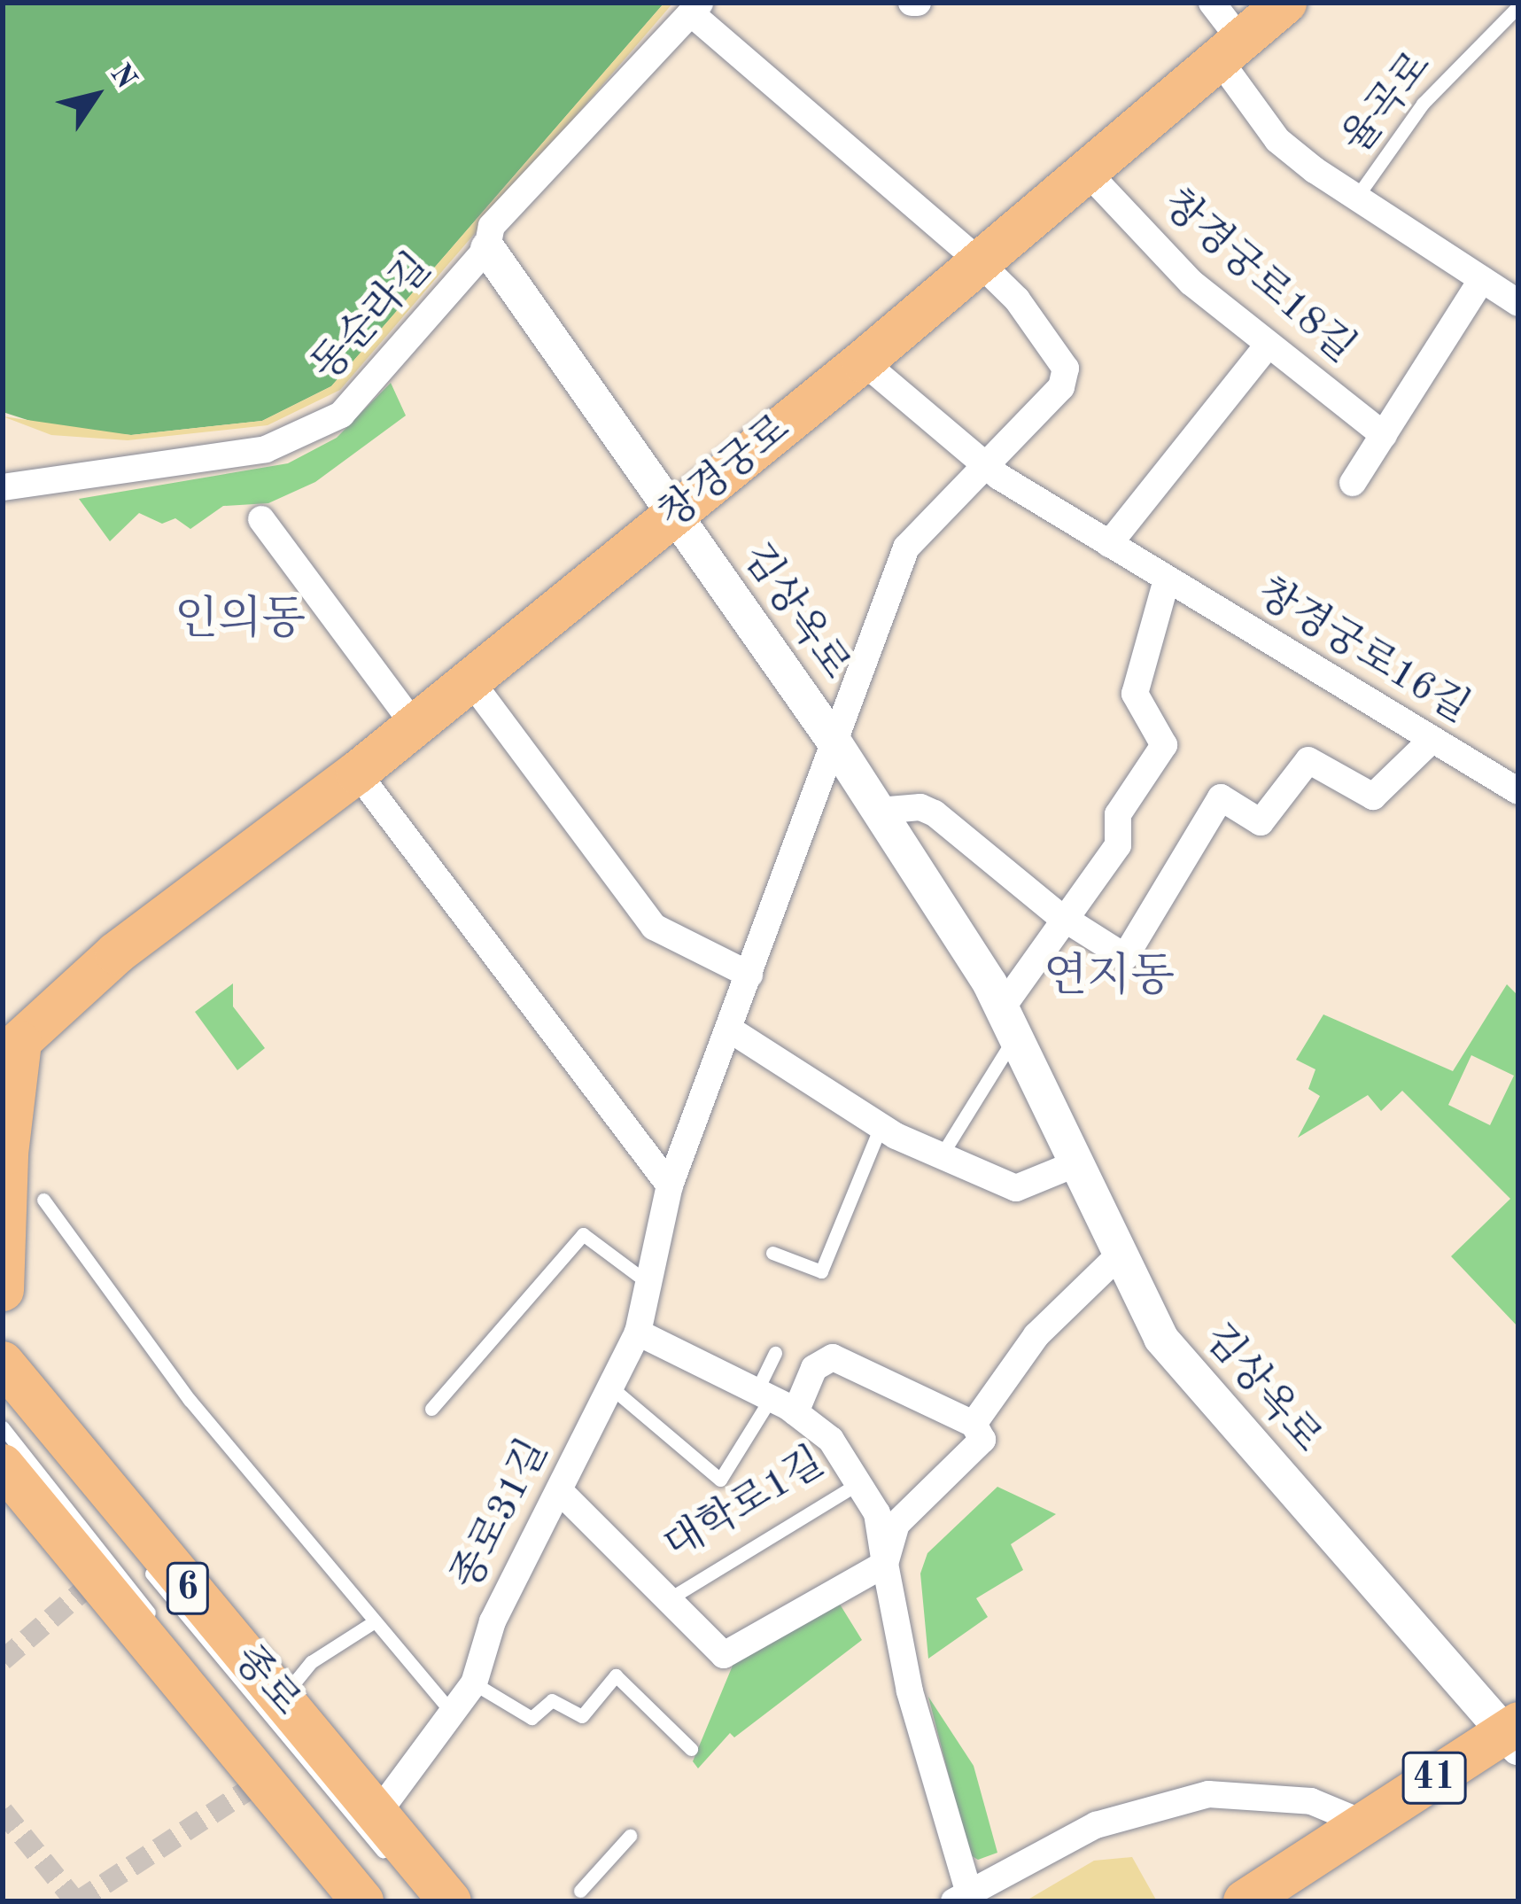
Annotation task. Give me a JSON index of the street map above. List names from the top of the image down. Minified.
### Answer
{"streets":{"main road":["창경궁로","6","종로","41"],"street":["창경궁로18길","동순라길","김상옥로","창경궁로16길","대학로1길","종로31길"],"lane":["율곡로"]},"crossings":[["창경궁로18길","창경궁로"],["동순라길","창경궁로"],["창경궁로","김상옥로"],["창경궁로","창경궁로16길"],["김상옥로","종로31길"],["김상옥로","41"],["대학로1길","종로31길"],["종로31길","종로"]],"districts":["인의동","연지동"],"north":"top right"}
